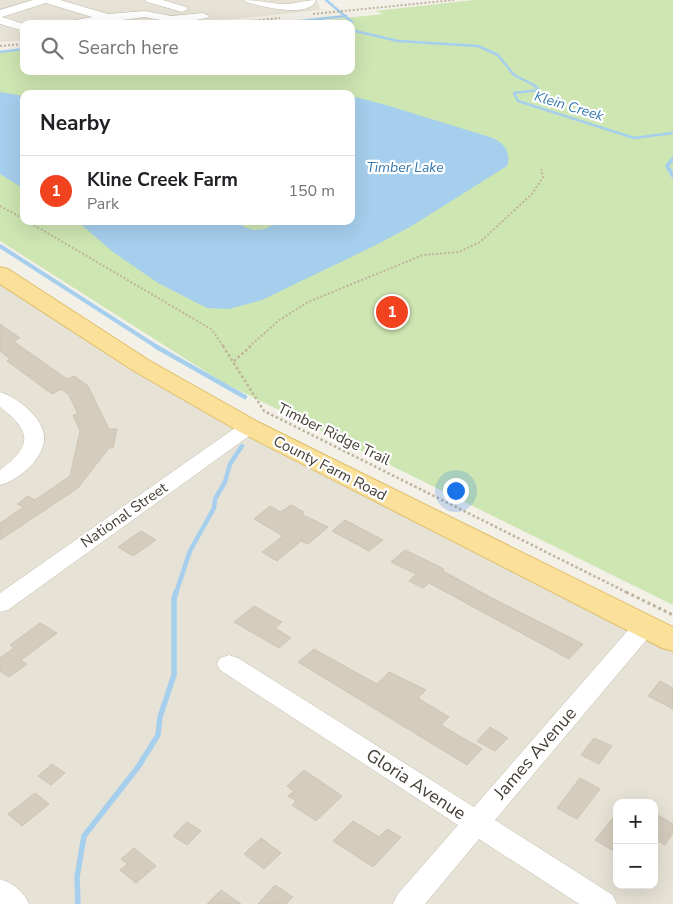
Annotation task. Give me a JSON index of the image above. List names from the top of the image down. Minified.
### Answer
{"streets":{"main road":["County Farm Road"],"street":["National Street","James Avenue","Gloria Avenue"],"path":["Timber Ridge Trail"]},"crossings":[["County Farm Road","National Street"],["County Farm Road","James Avenue"],["James Avenue","Gloria Avenue"]],"water":["Klein Creek","Timber Lake"],"page":{"search":"Search here","heading":"Nearby","list":[{"mark":"1","name":"Kline Creek Farm","note":"Park","value":"150 m"}],"pins":"1","map_buttons":["+","−"]}}
